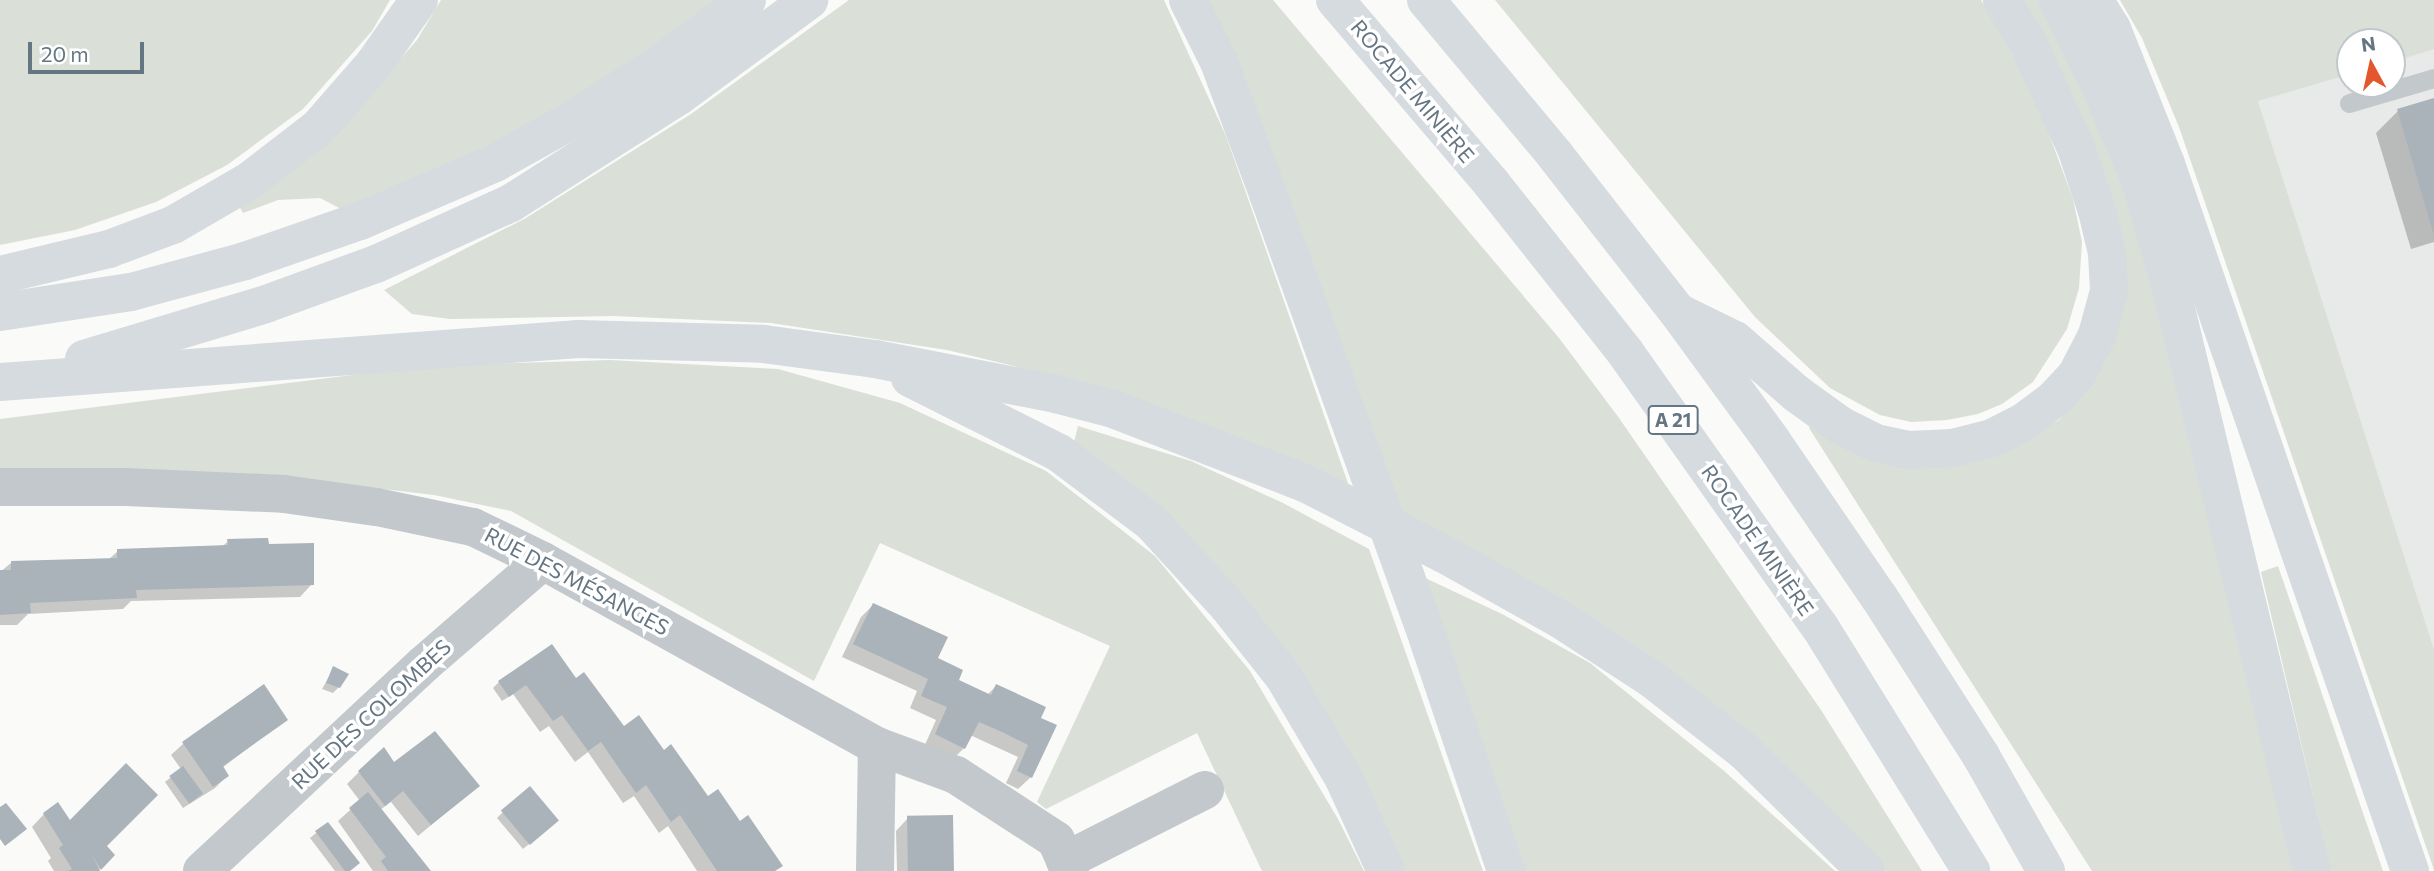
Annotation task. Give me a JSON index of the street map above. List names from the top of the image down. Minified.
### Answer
{"streets":{"highway":["ROCADE MINIÈRE","A 21"],"street":["RUE DES MÉSANGES","RUE DES COLOMBES"]},"crossings":[["RUE DES MÉSANGES","RUE DES COLOMBES"]],"scale_bar":"20 m","north":"top"}
